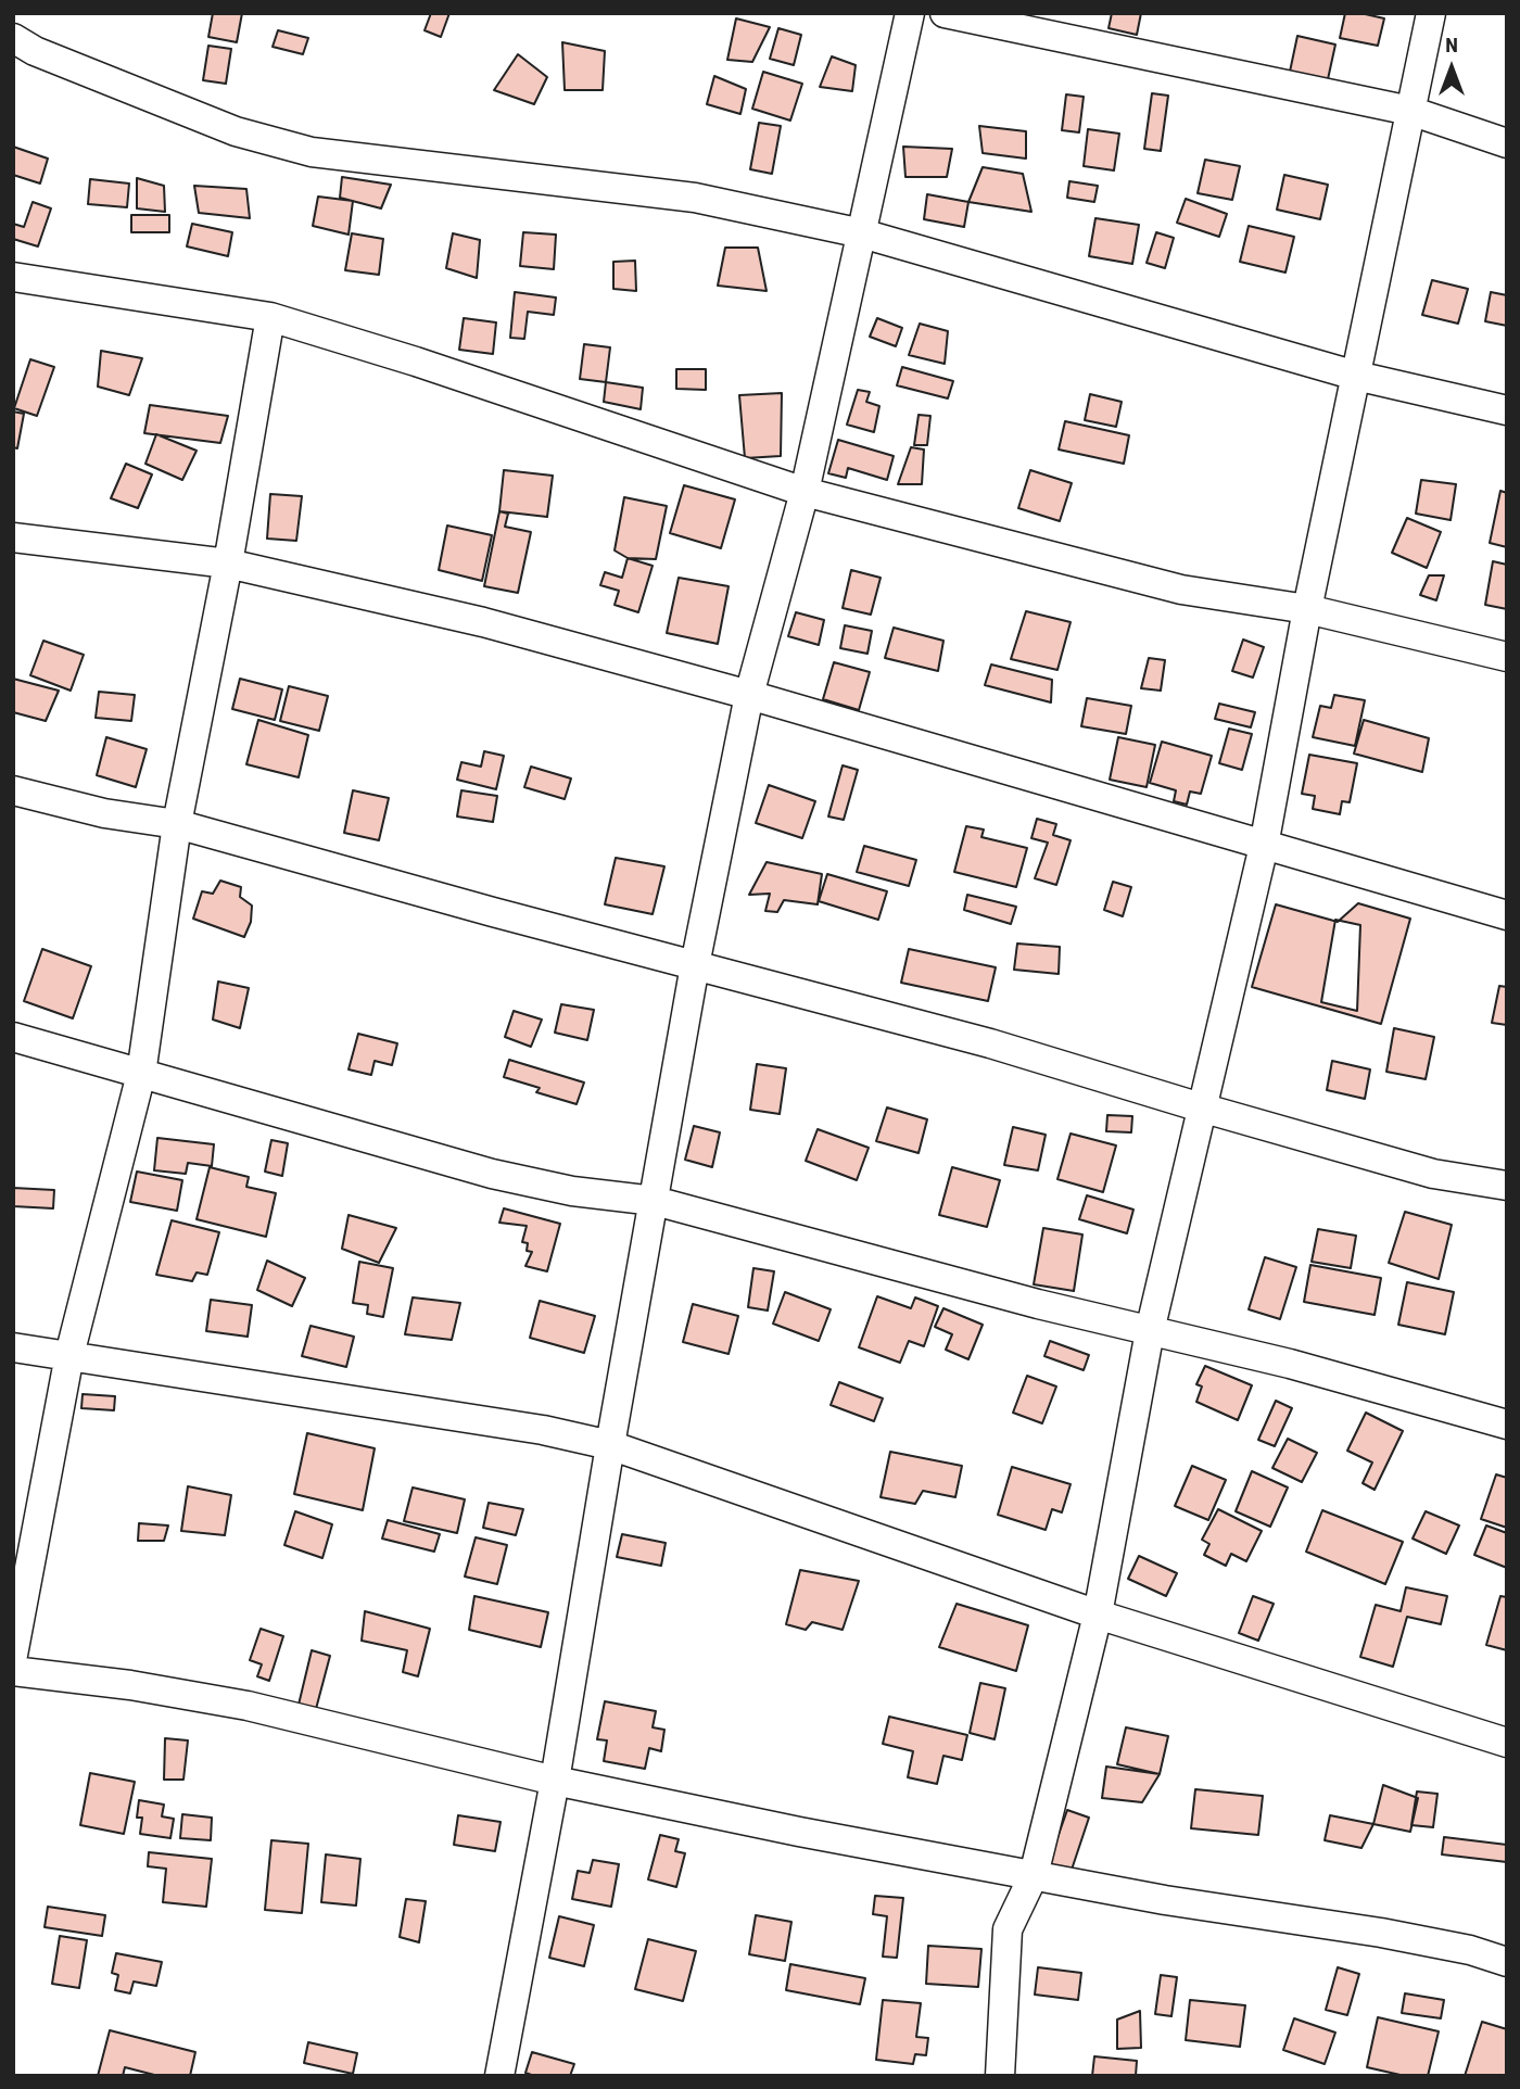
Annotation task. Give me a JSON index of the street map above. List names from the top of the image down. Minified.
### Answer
{"north":"top"}
